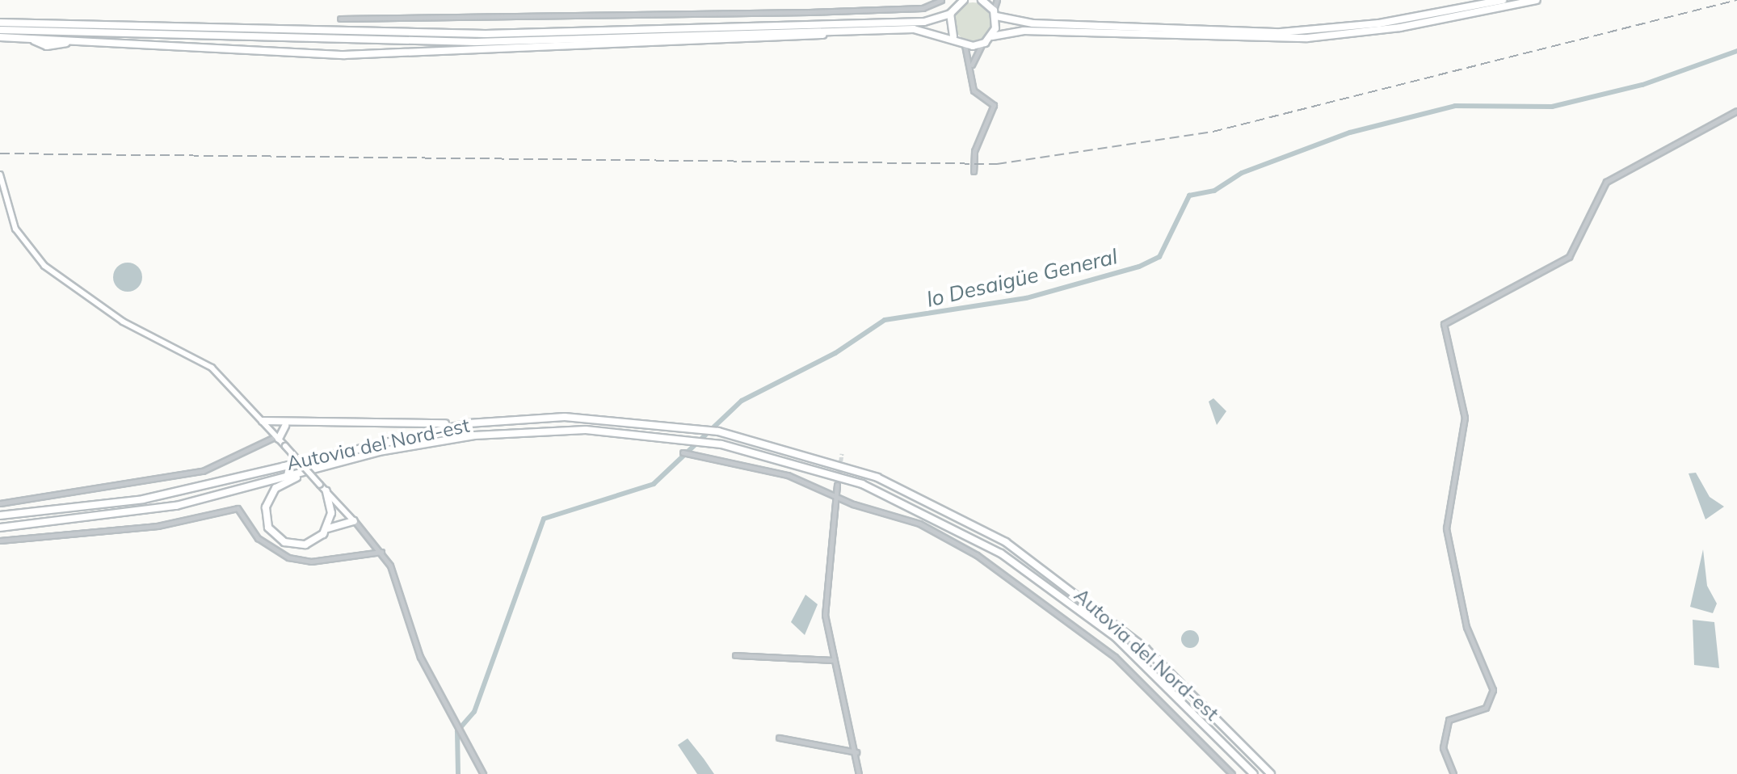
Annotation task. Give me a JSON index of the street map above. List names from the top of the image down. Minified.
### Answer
{"streets":{"highway":["Autovia del Nord-est"]},"water":["lo Desaigüe General"]}
